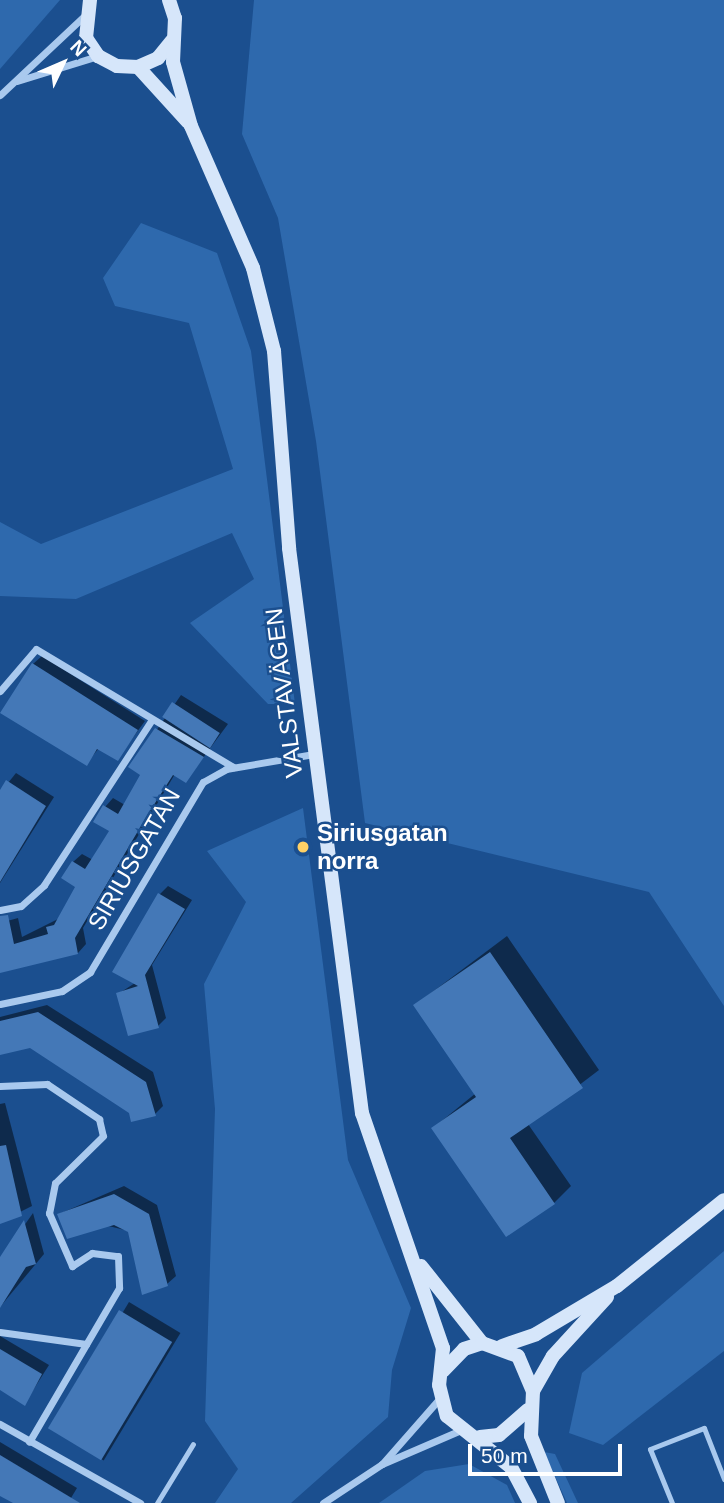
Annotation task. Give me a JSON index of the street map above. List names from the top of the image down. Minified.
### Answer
{"streets":{"street":["VALSTAVÄGEN","SIRIUSGATAN"]},"crossings":[["VALSTAVÄGEN","SIRIUSGATAN"]],"places":["Siriusgatan norra"],"scale_bar":"50 m","north":"top right"}
